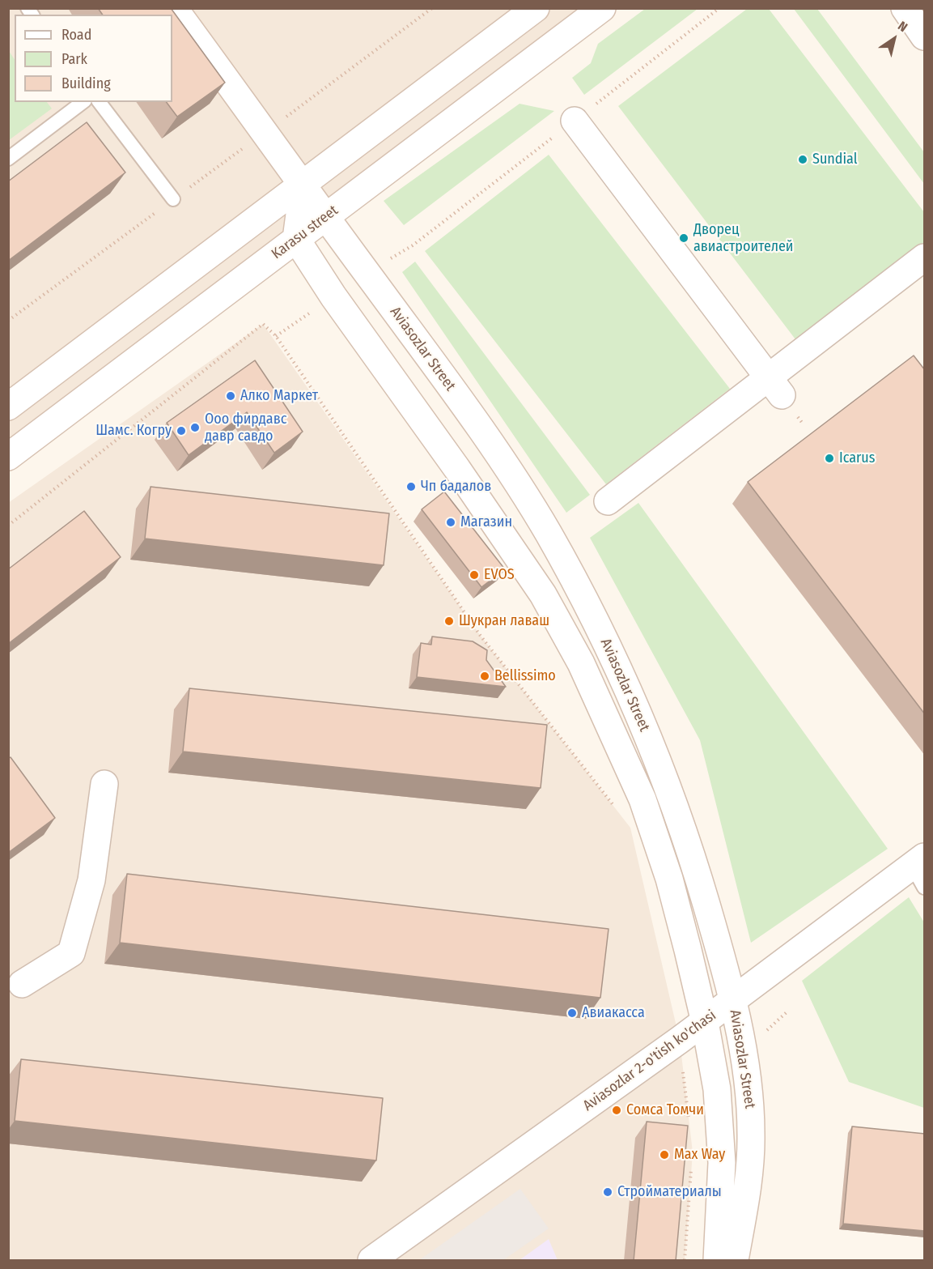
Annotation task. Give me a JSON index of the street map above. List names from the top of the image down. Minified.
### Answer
{"streets":{"main road":["Karasu street","Aviasozlar Street","Aviasozlar 2-o'tish ko'chasi"]},"crossings":[["Karasu street","Aviasozlar Street"],["Aviasozlar Street","Aviasozlar 2-o'tish ko'chasi"]],"places":["Sundial","Дворец авиастроителей","Алко Маркет","Ооо фирдавс давр савдо","Шамс. Когру","Icarus","Чп бадалов","Магазин","EVOS","Шукран лаваш","Bellissimo","Авиакасса","Сомса Томчи","Max Way","Стройматериалы"],"legend":["Road","Park","Building"],"north":"top right"}
